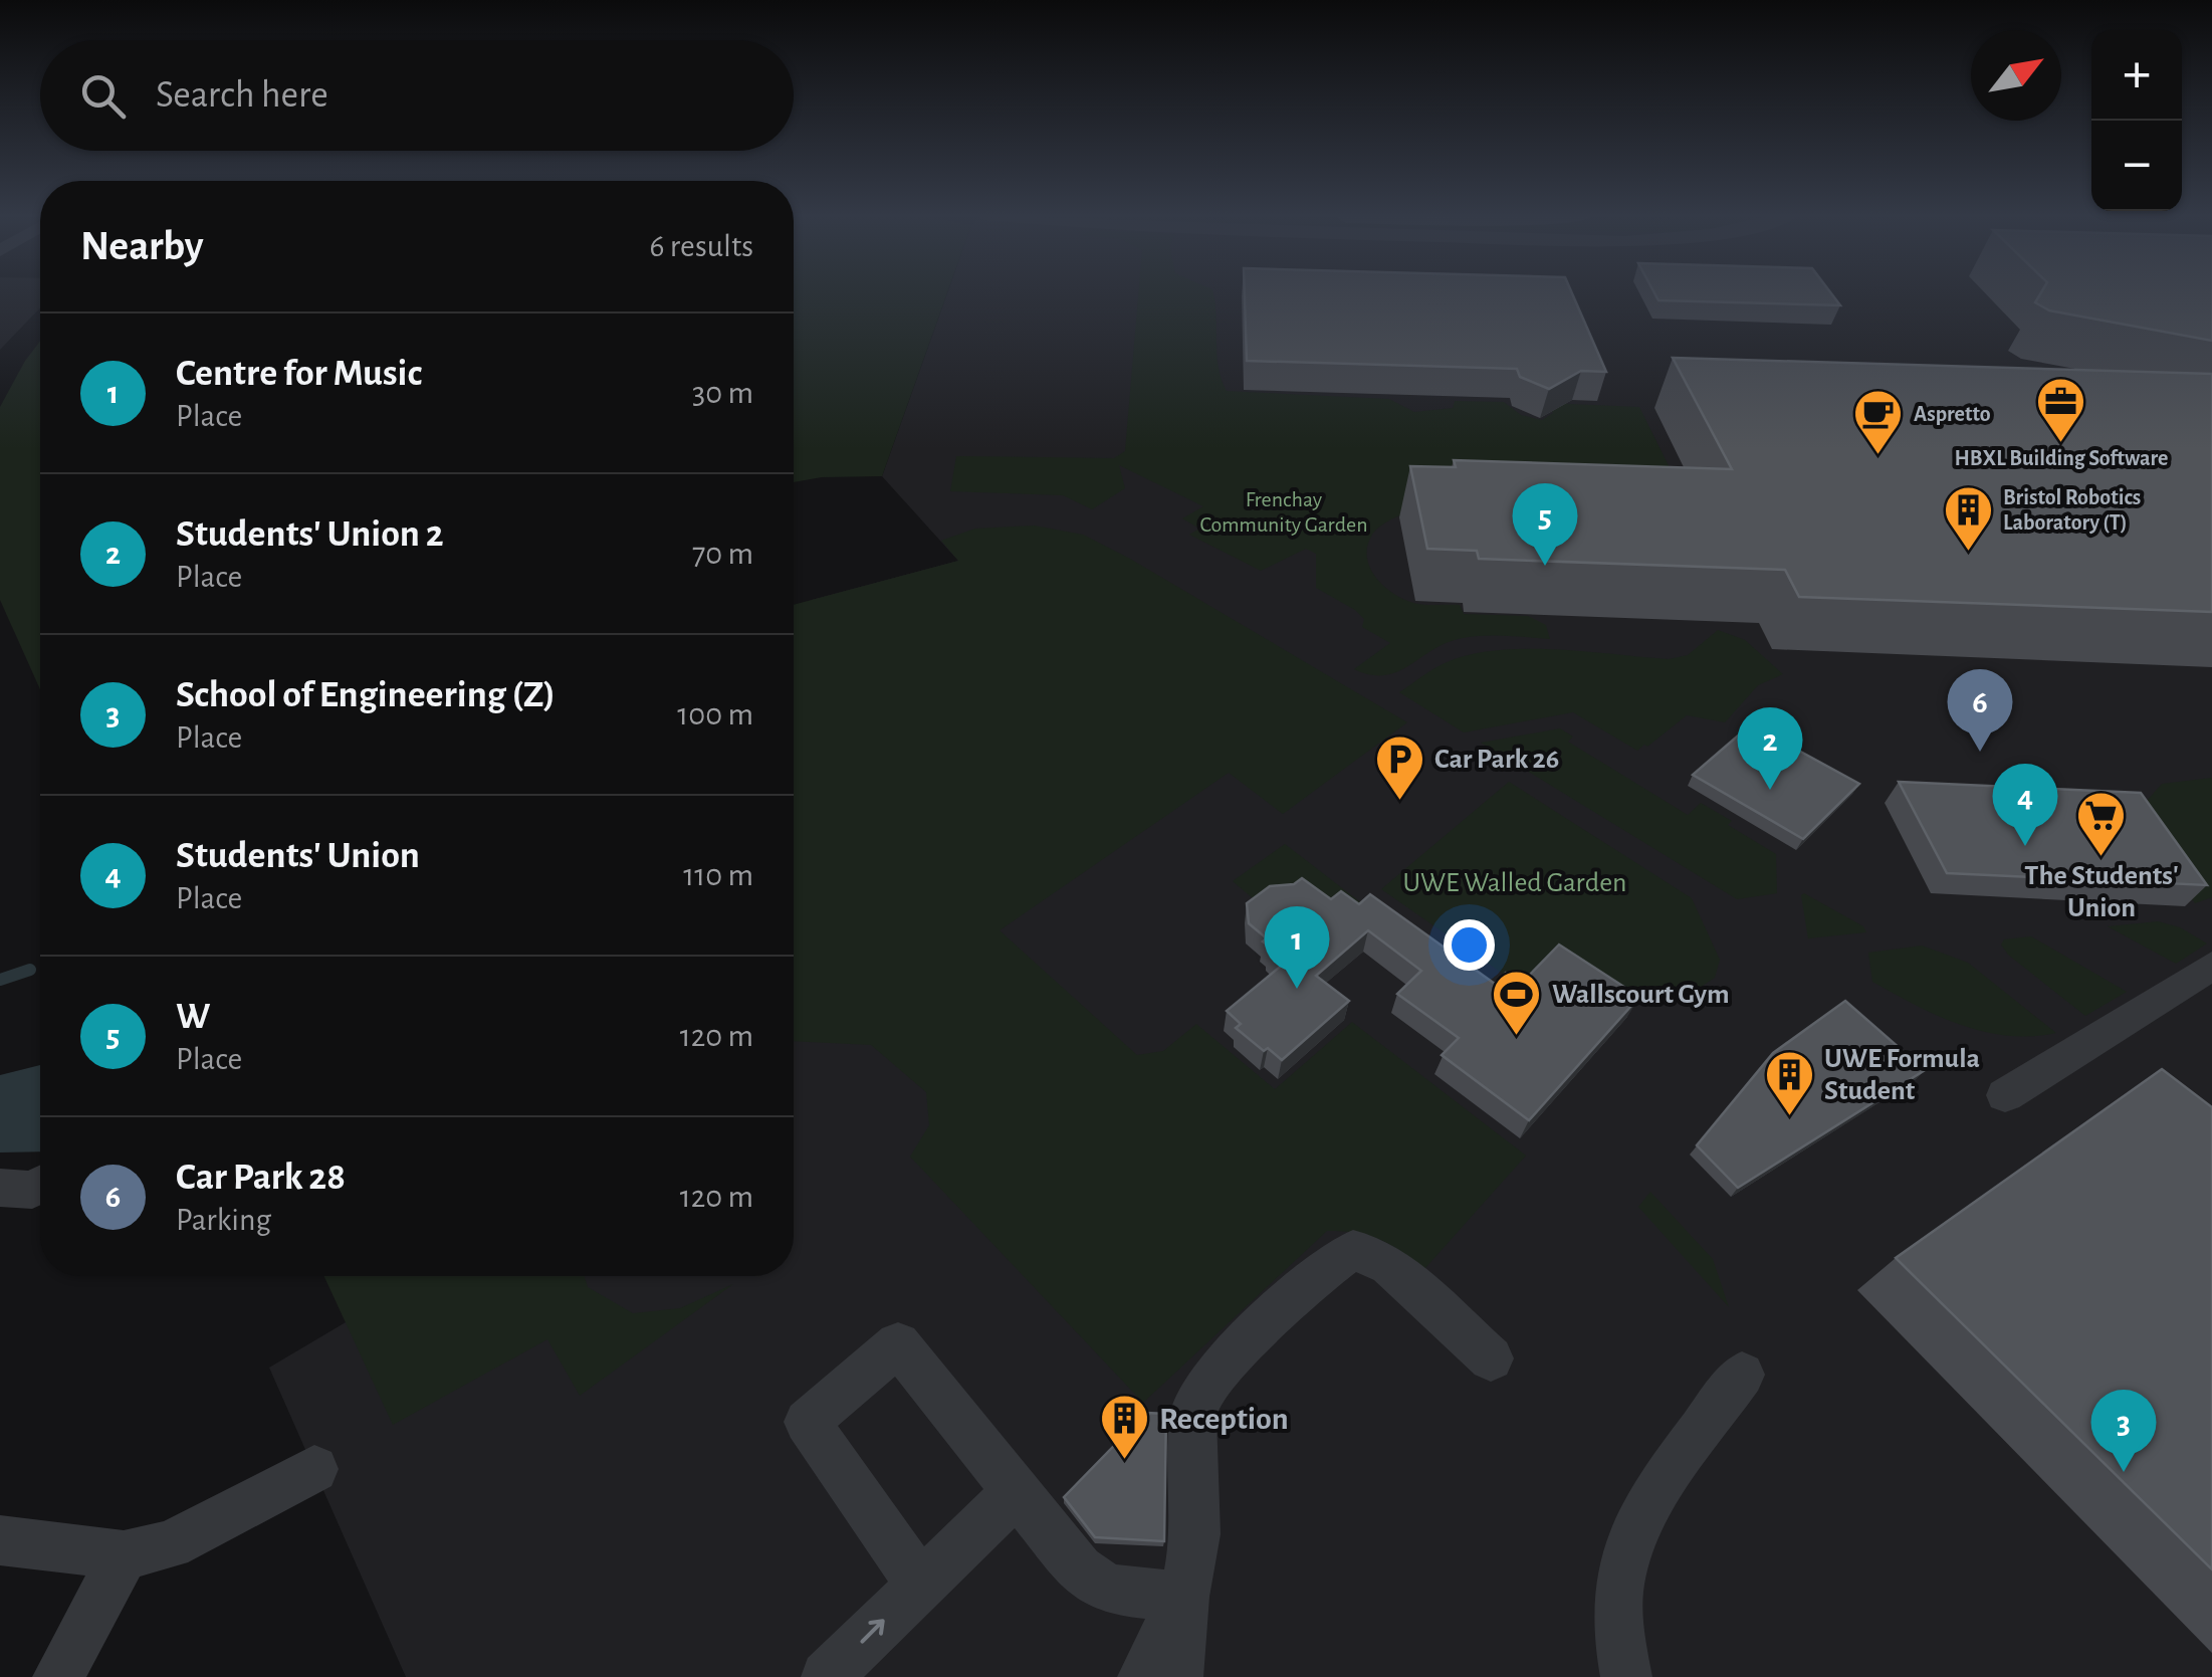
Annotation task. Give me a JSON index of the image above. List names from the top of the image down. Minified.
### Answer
{"parks":["Frenchay Community Garden","UWE Walled Garden"],"places":{"office":["HBXL Building Software"],"cafe":["Aspretto"],"building":["Bristol Robotics Laboratory (T)","UWE Formula Student","Reception"],"parking":["Car Park 26"],"supermarket":["The Students' Union"],"sports":["Wallscourt Gym"]},"north":"top right","page":{"map_buttons":["+","−"],"search":"Search here","heading":["Nearby","6 results"],"list":[{"mark":"1","name":"Centre for Music","note":"Place","value":"30 m"},{"mark":"2","name":"Students' Union 2","note":"Place","value":"70 m"},{"mark":"3","name":"School of Engineering (Z)","note":"Place","value":"100 m"},{"mark":"4","name":"Students' Union","note":"Place","value":"110 m"},{"mark":"5","name":"W","note":"Place","value":"120 m"},{"mark":"6","name":"Car Park 28","note":"Parking","value":"120 m"}],"pins":["5","6","2","4","1","3"]}}
